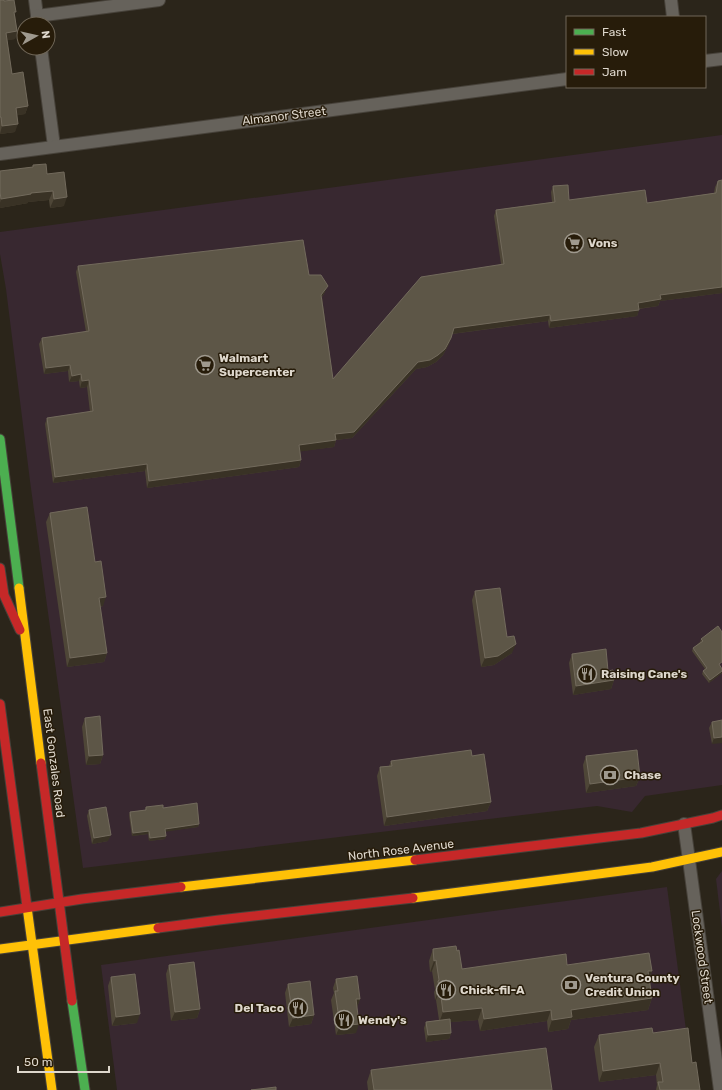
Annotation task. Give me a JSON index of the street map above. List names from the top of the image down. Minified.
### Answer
{"streets":{"main road":["East Gonzales Road","North Rose Avenue"],"street":["Almanor Street","Lockwood Street"]},"crossings":[["East Gonzales Road","North Rose Avenue"],["North Rose Avenue","Lockwood Street"]],"places":{"supermarket":["Vons","Walmart Supercenter"],"restaurant":["Raising Cane's","Chick-fil-A","Del Taco","Wendy's"],"bank":["Chase","Ventura County Credit Union"]},"legend":["Fast","Slow","Jam"],"scale_bar":"50 m","north":"right"}
